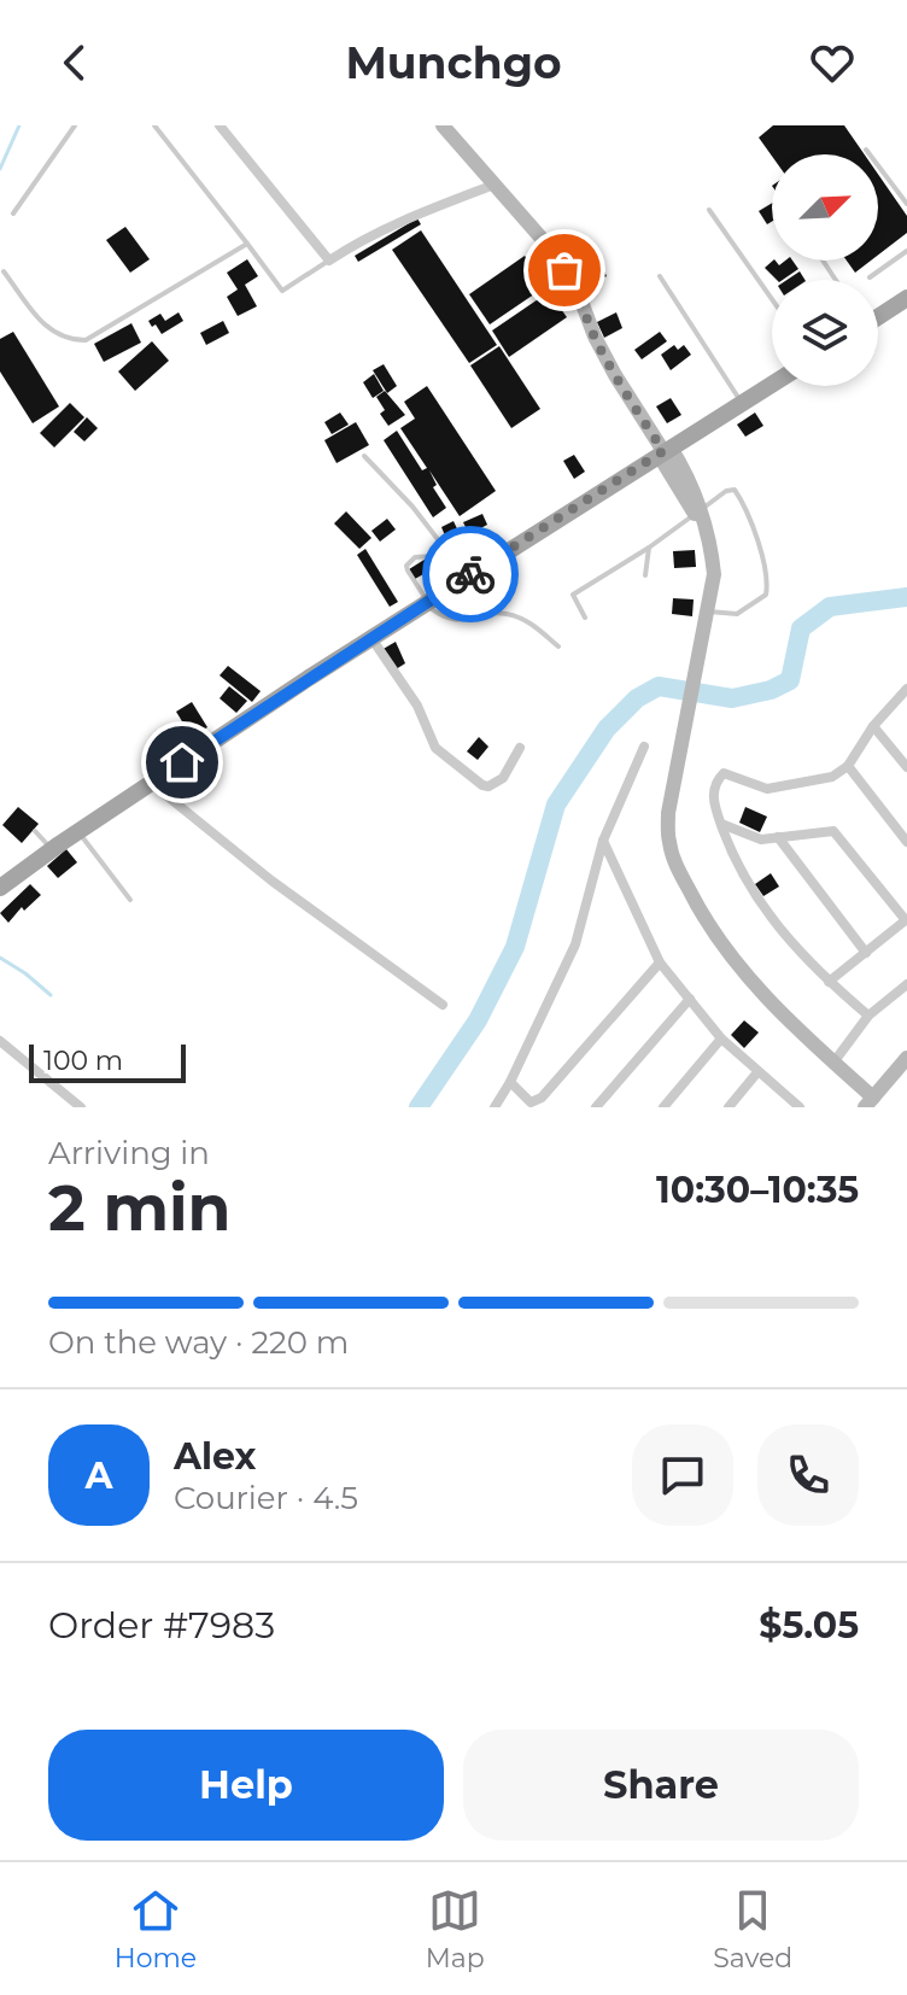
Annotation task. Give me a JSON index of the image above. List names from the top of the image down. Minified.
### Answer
{"scale_bar":"100 m","north":"top right","page":{"header":"Munchgo","scale":"100 m","heading":["2 min","Arriving in","10:30–10:35"],"panel":["Alex","Courier · 4.5","Order #7983","$5.05"],"bar":"On the way · 220 m","round":"A","buttons":["Help","Share"],"tabs":["Home","Map","Saved"]}}
